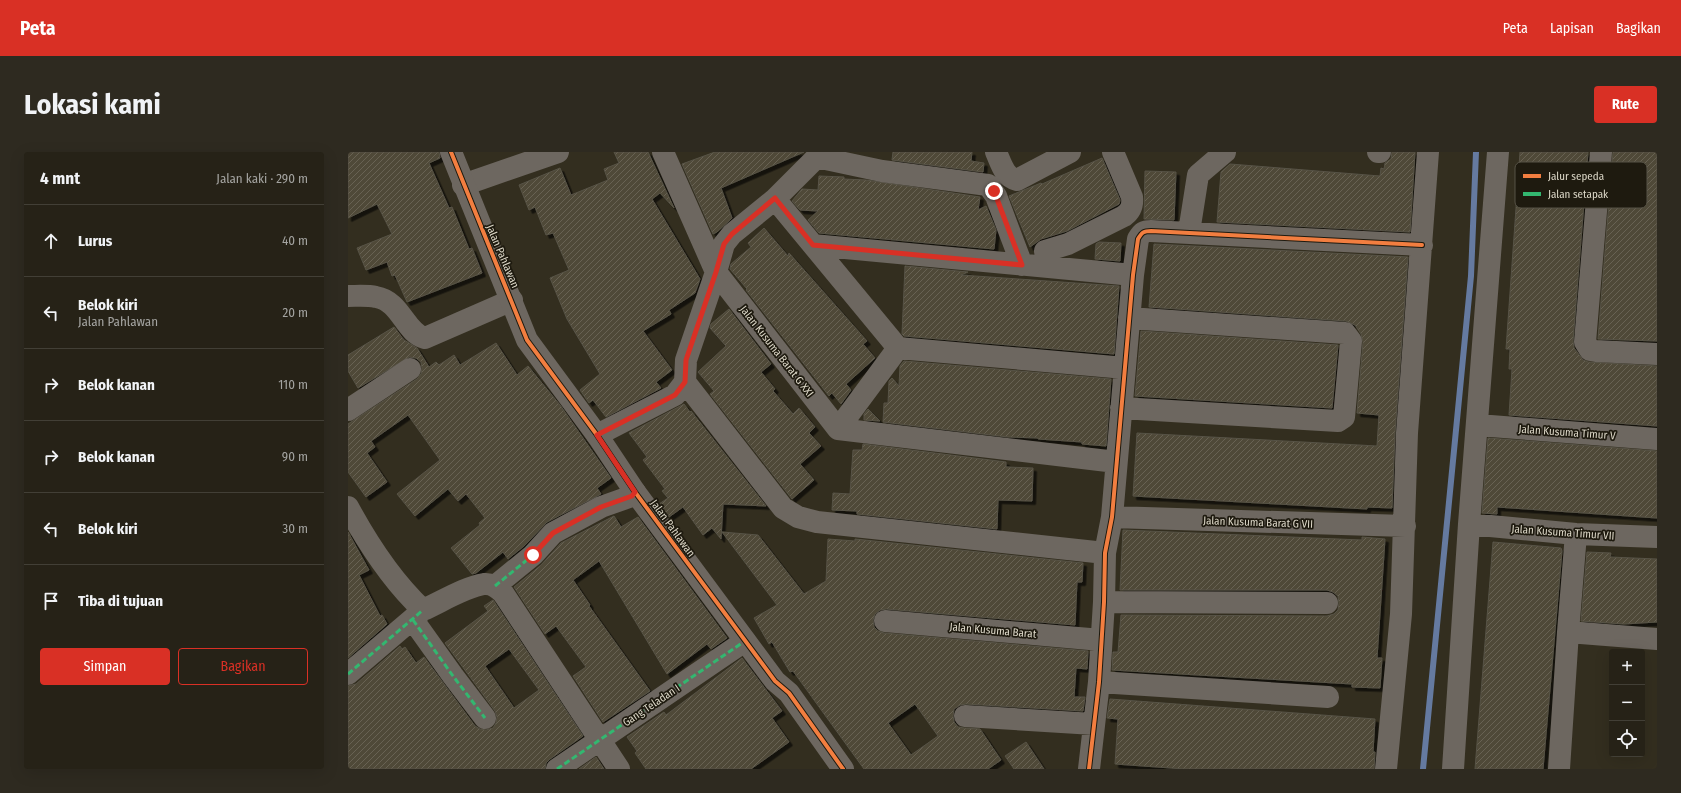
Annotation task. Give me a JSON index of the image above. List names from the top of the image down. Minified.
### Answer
{"streets":{"street":["Jalan Pahlawan","Jalan Kusuma Barat G XXI","Jalan Kusuma Timur V","Jalan Kusuma Barat G VII","Jalan Kusuma Timur VII","Jalan Kusuma Barat","Gang Teladan I"]},"crossings":[["Jalan Pahlawan","Gang Teladan I"]],"legend":["Jalur sepeda","Jalan setapak"],"page":{"header":"Peta","nav":["Peta","Lapisan","Bagikan"],"buttons":["Rute",["Simpan","Bagikan"]],"title":"Lokasi kami","heading":["4 mnt","Jalan kaki · 290 m"],"list":[["Lurus","40 m"],["Belok kiri","Jalan Pahlawan","20 m"],["Belok kanan","110 m"],["Belok kanan","90 m"],["Belok kiri","30 m"],"Tiba di tujuan"],"map_buttons":["+","−"]}}
